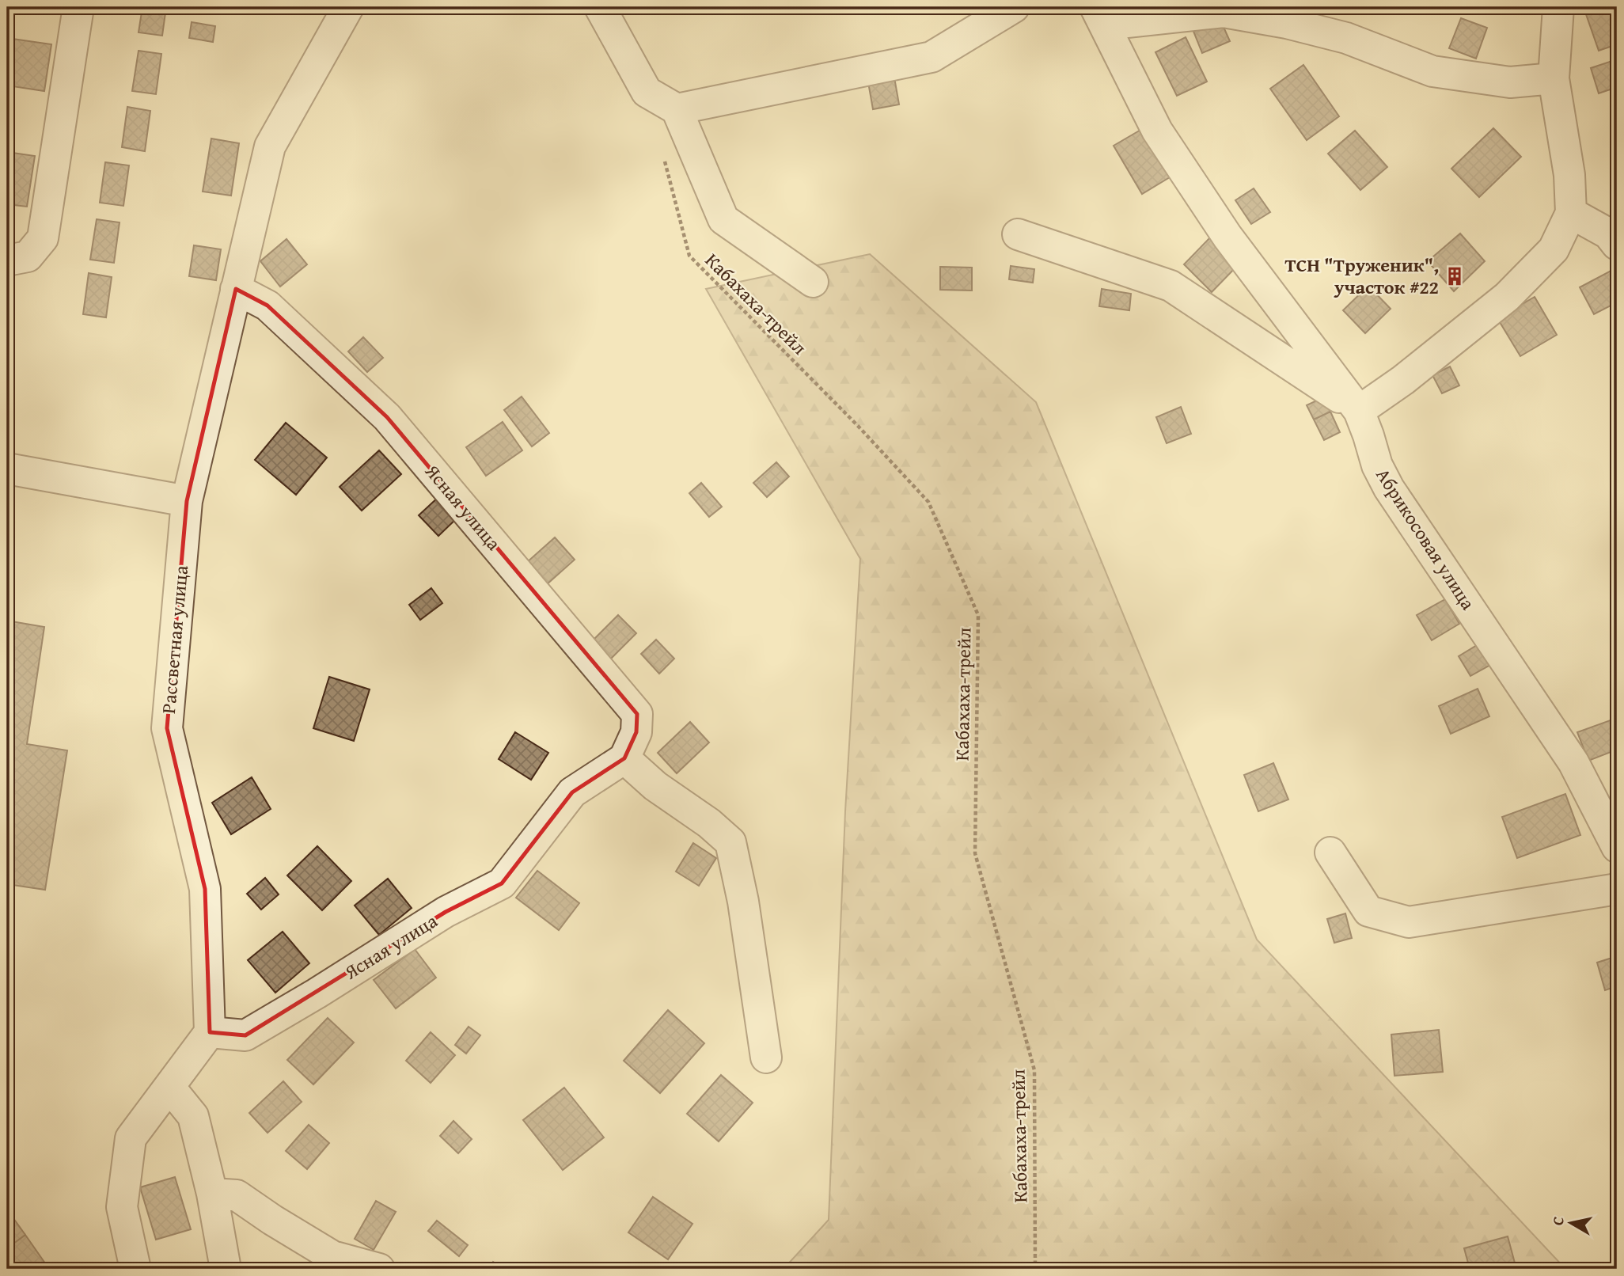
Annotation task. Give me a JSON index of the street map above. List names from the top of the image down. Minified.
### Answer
{"streets":{"street":["Ясная улица","Абрикосовая улица","Рассветная улица"],"path":["Кабахаха-трейл"]},"crossings":[["Ясная улица","Рассветная улица"]],"places":{"building":["ТСН \"Труженик\", участок #22"]},"north":"left"}
